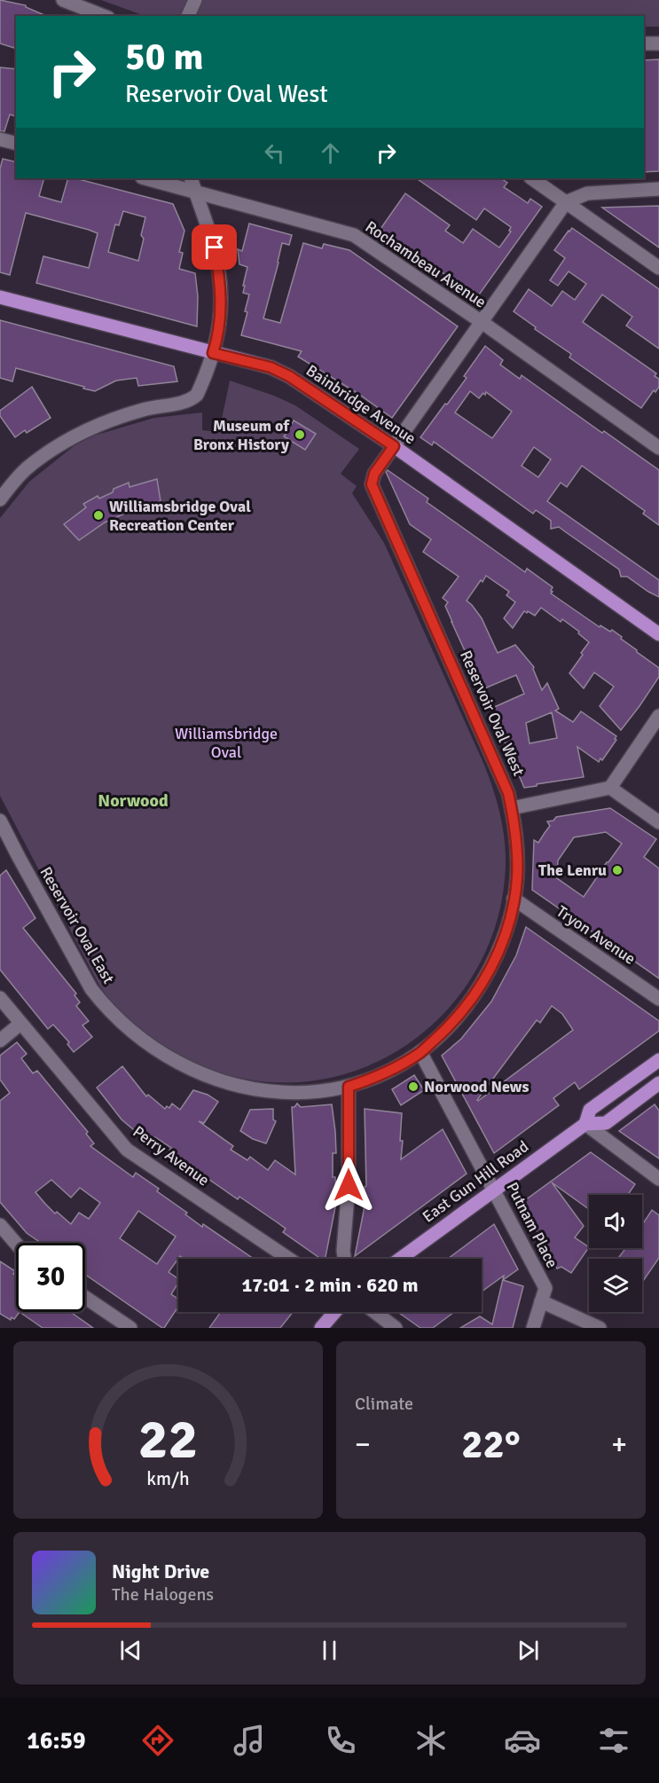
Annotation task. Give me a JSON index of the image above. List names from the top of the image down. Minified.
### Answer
{"streets":{"main road":["Bainbridge Avenue","East Gun Hill Road"],"street":["Rochambeau Avenue","Reservoir Oval West","Reservoir Oval East","Tryon Avenue","Perry Avenue","Putnam Place"]},"crossings":[["Bainbridge Avenue","Reservoir Oval West"],["Reservoir Oval West","Reservoir Oval East"],["Reservoir Oval West","Tryon Avenue"],["Reservoir Oval West","Putnam Place"],["East Gun Hill Road","Putnam Place"]],"districts":["Norwood"],"parks":["Williamsbridge Oval"],"places":["Museum of Bronx History","Williamsbridge Oval Recreation Center","The Lenru","Norwood News"],"page":{"turn":["50 m","Reservoir Oval West"],"limit":"30","trip":"17:01 · 2 min · 620 m","tile":"Climate","heat":["−","22°","+"],"song":["Night Drive","The Halogens"],"tabs":"16:59","gauge":["22","km/h"]}}
